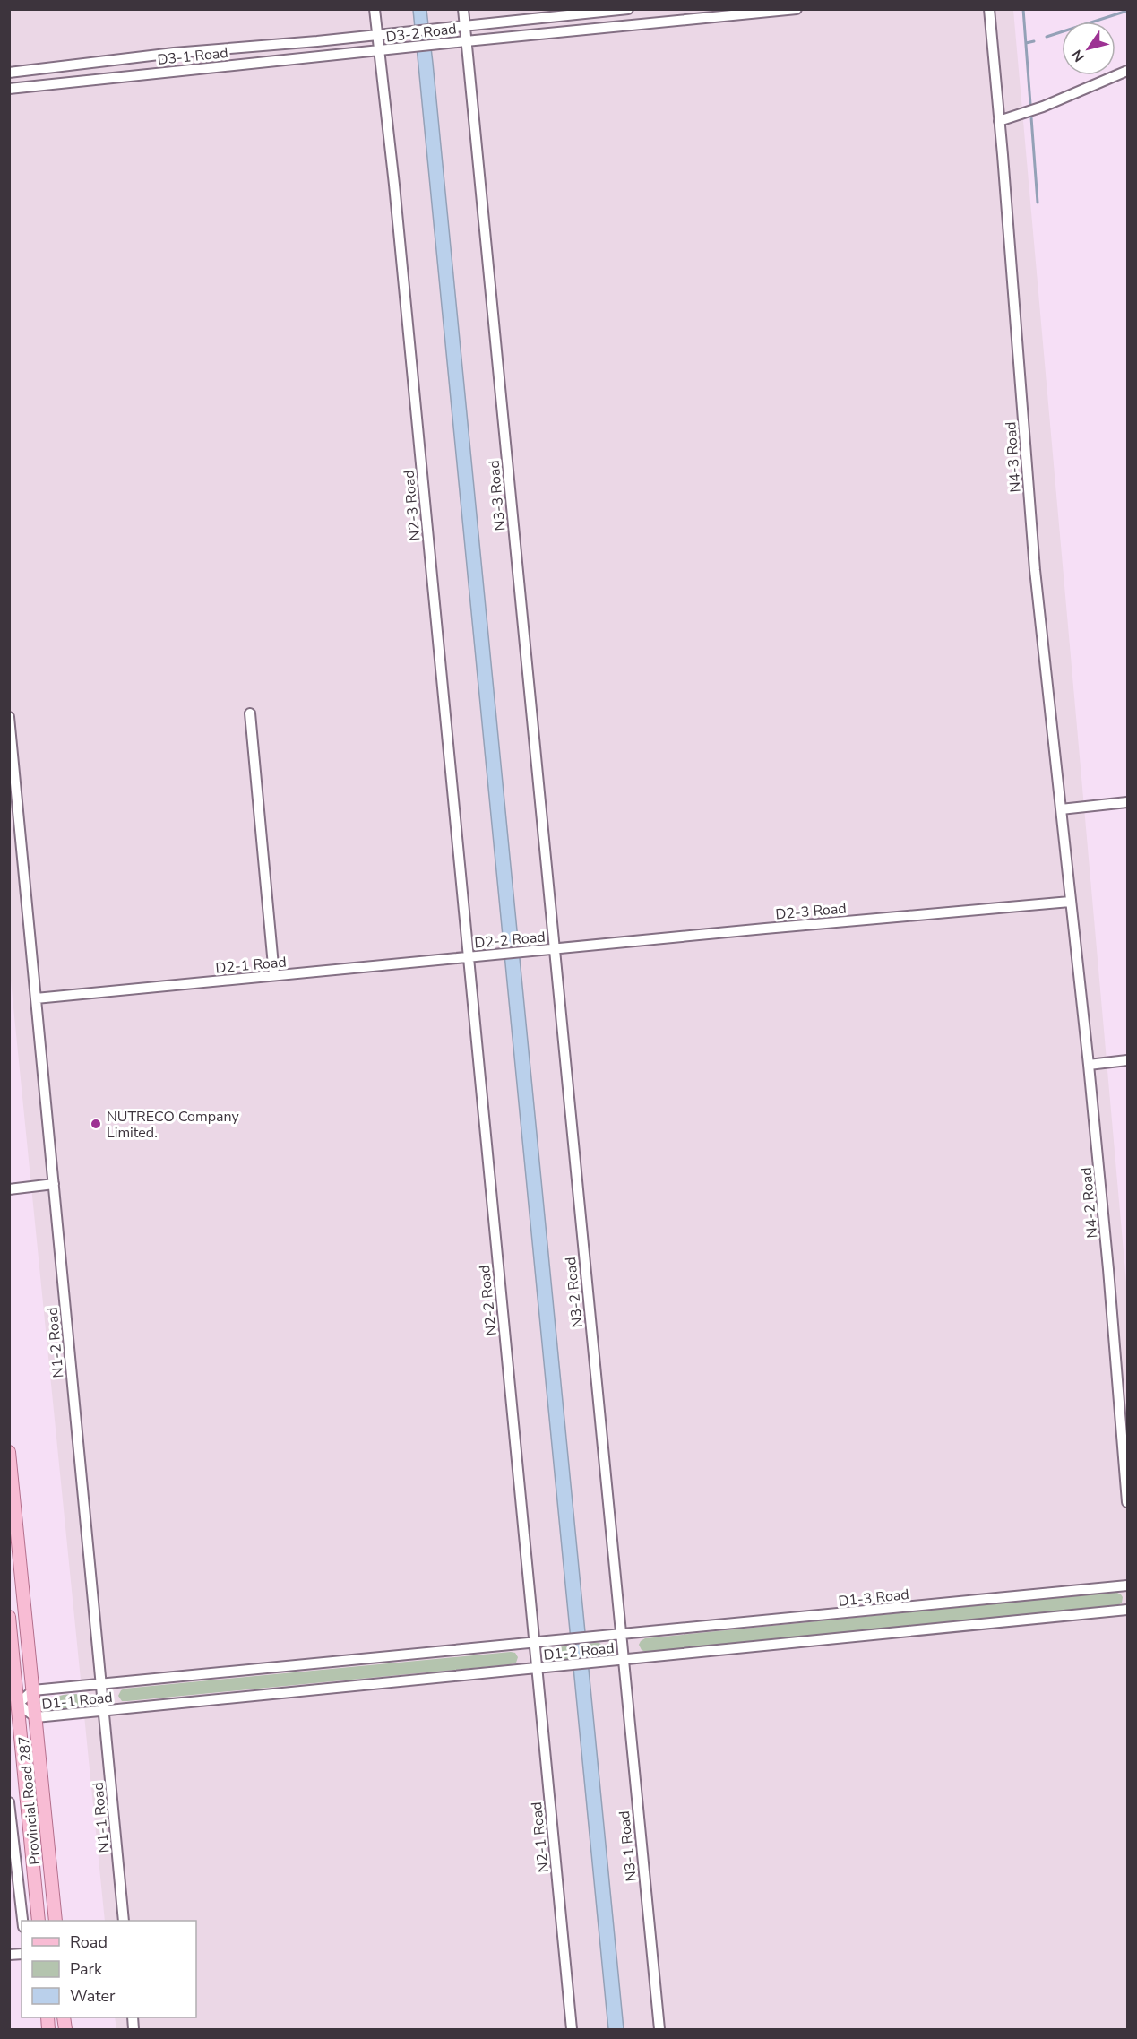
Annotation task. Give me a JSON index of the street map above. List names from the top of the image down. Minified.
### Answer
{"streets":{"main road":["Provincial Road 287"],"street":["D3-2 Road","D3-1 Road","N4-3 Road","N3-3 Road","N2-3 Road","D2-3 Road","D2-2 Road","D2-1 Road","N4-2 Road","N3-2 Road","N2-2 Road","N1-2 Road","D1-3 Road","D1-2 Road","D1-1 Road","N1-1 Road","N2-1 Road","N3-1 Road"]},"crossings":[["D3-2 Road","D3-1 Road"],["D3-2 Road","N3-3 Road"],["D3-2 Road","N2-3 Road"],["D3-1 Road","N2-3 Road"],["N4-3 Road","D2-3 Road"],["N4-3 Road","N4-2 Road"],["N3-3 Road","D2-3 Road"],["N3-3 Road","D2-2 Road"],["N3-3 Road","N3-2 Road"],["N2-3 Road","D2-2 Road"],["N2-3 Road","D2-1 Road"],["N2-3 Road","N2-2 Road"],["D2-3 Road","D2-2 Road"],["D2-3 Road","N4-2 Road"],["D2-3 Road","N3-2 Road"],["D2-2 Road","D2-1 Road"],["D2-2 Road","N3-2 Road"],["D2-2 Road","N2-2 Road"],["D2-1 Road","N2-2 Road"],["D2-1 Road","N1-2 Road"],["N3-2 Road","D1-3 Road"],["N3-2 Road","D1-2 Road"],["N3-2 Road","N3-1 Road"],["N2-2 Road","D1-2 Road"],["N2-2 Road","D1-1 Road"],["N2-2 Road","N2-1 Road"],["N1-2 Road","D1-1 Road"],["N1-2 Road","N1-1 Road"],["D1-3 Road","D1-2 Road"],["D1-2 Road","D1-1 Road"],["D1-2 Road","N2-1 Road"],["D1-2 Road","N3-1 Road"],["D1-1 Road","Provincial Road 287"],["D1-1 Road","N1-1 Road"],["D1-1 Road","N2-1 Road"]],"places":["NUTRECO Company Limited."],"legend":["Road","Park","Water"],"north":"bottom left"}
